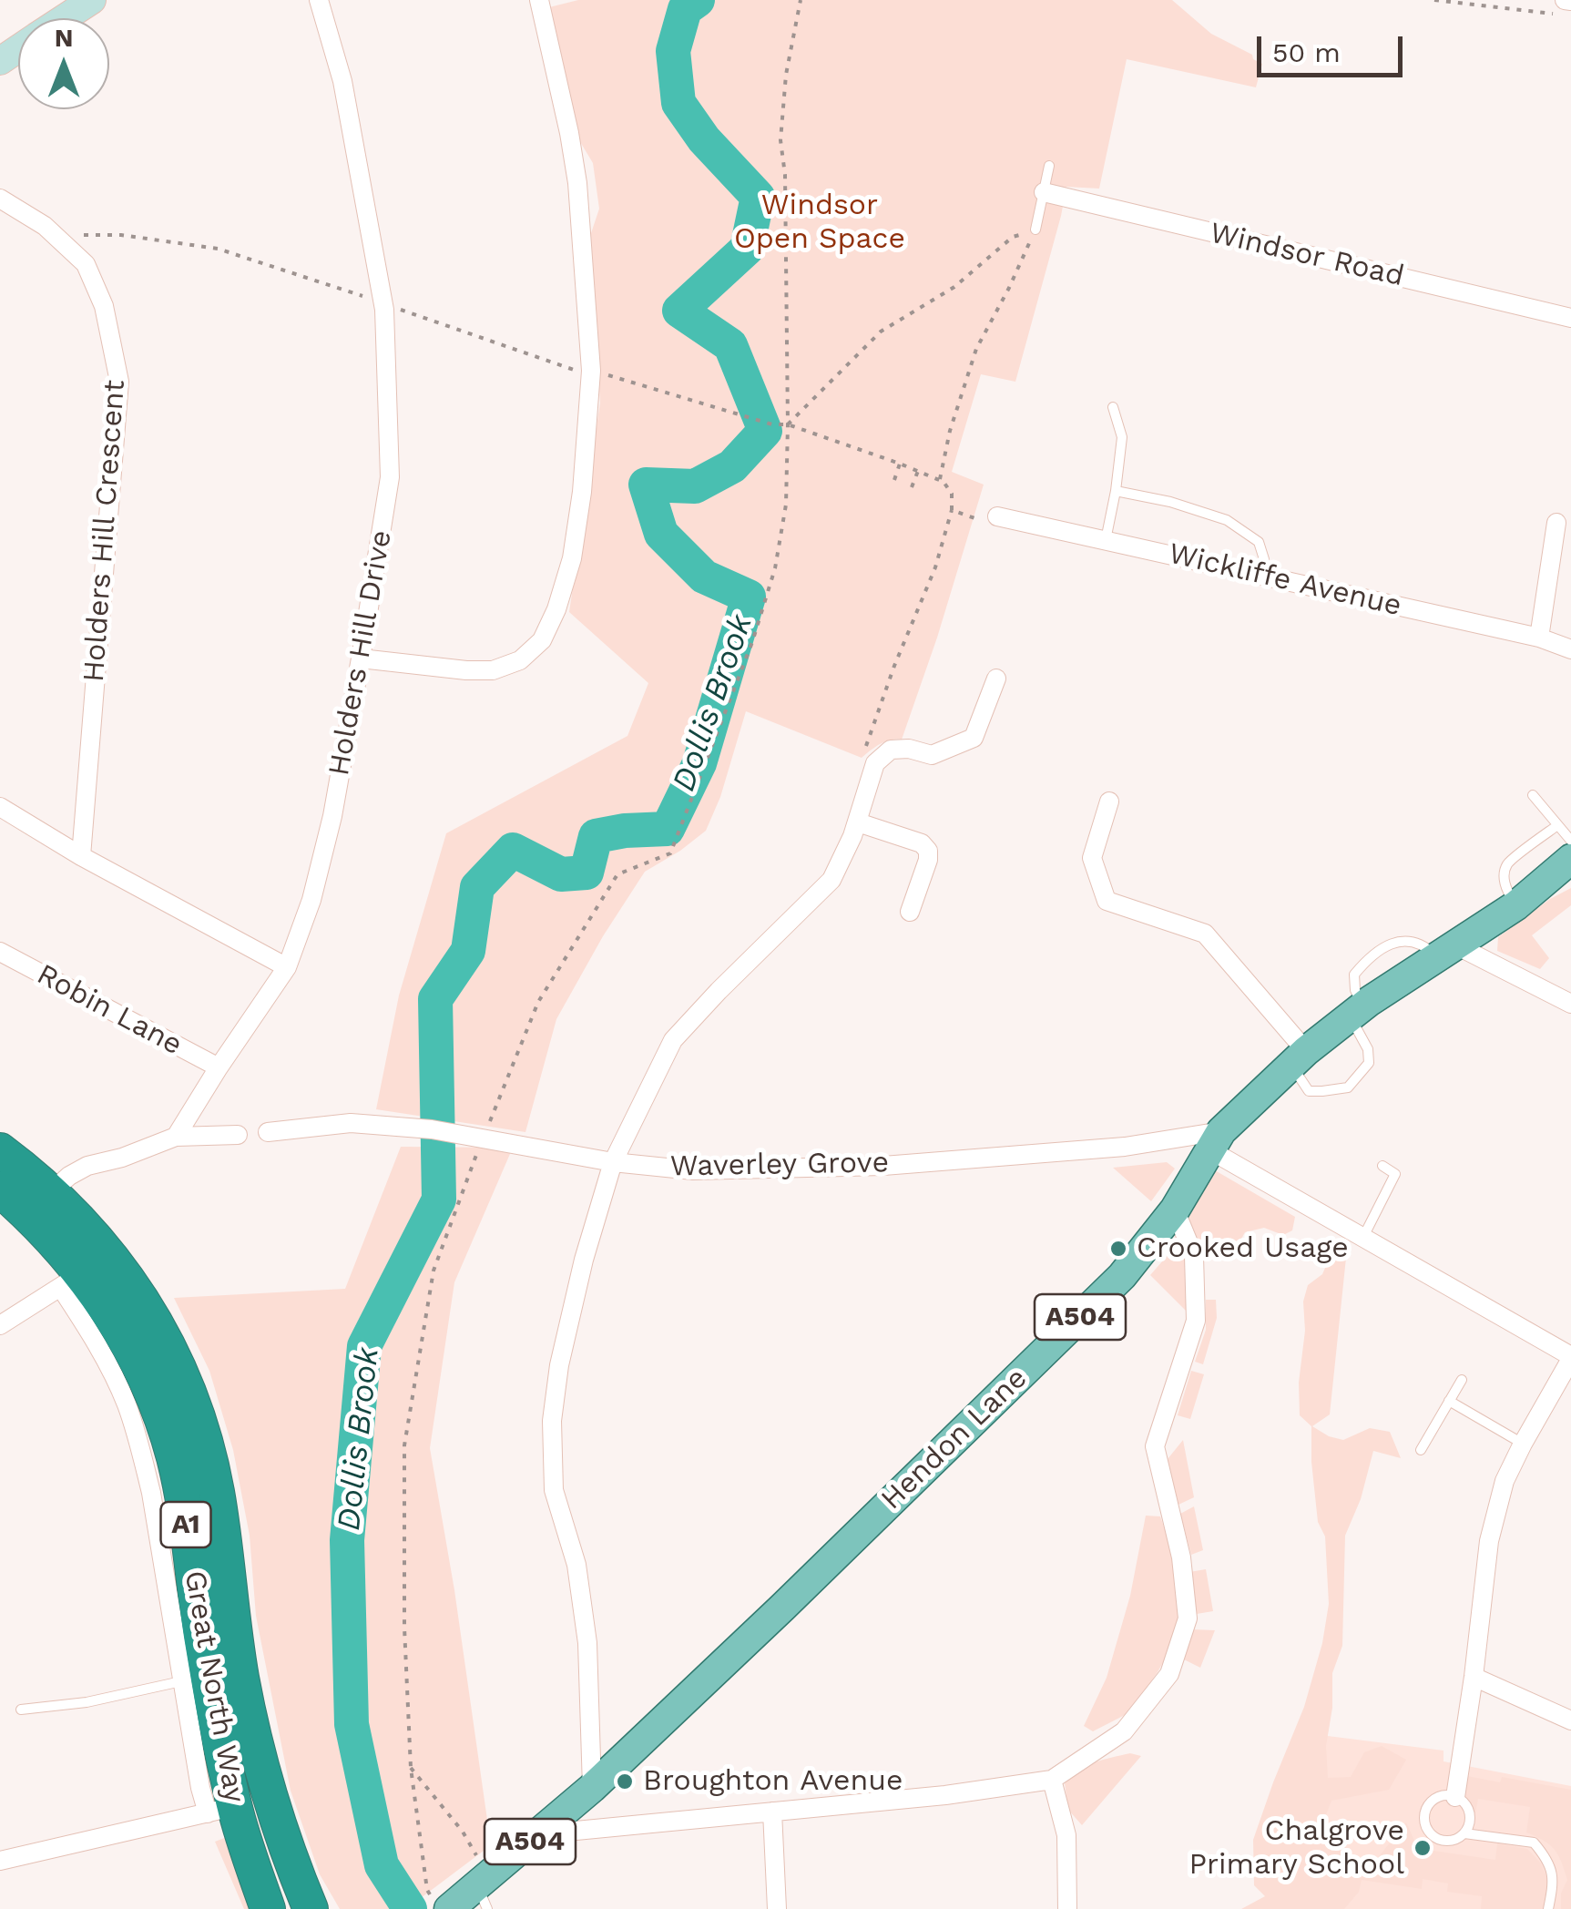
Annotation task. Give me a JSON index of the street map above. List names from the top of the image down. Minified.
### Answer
{"streets":{"highway":["A1","Great North Way"],"main road":["A504","Hendon Lane"],"street":["Windsor Road","Holders Hill Crescent","Wickliffe Avenue","Holders Hill Drive","Robin Lane","Waverley Grove"]},"crossings":[["Holders Hill Drive","Robin Lane"],["Holders Hill Drive","Waverley Grove"],["Waverley Grove","Hendon Lane"]],"water":["Dollis Brook"],"parks":["Windsor Open Space"],"places":["Crooked Usage","Broughton Avenue","Chalgrove Primary School"],"scale_bar":"50 m","north":"top"}
